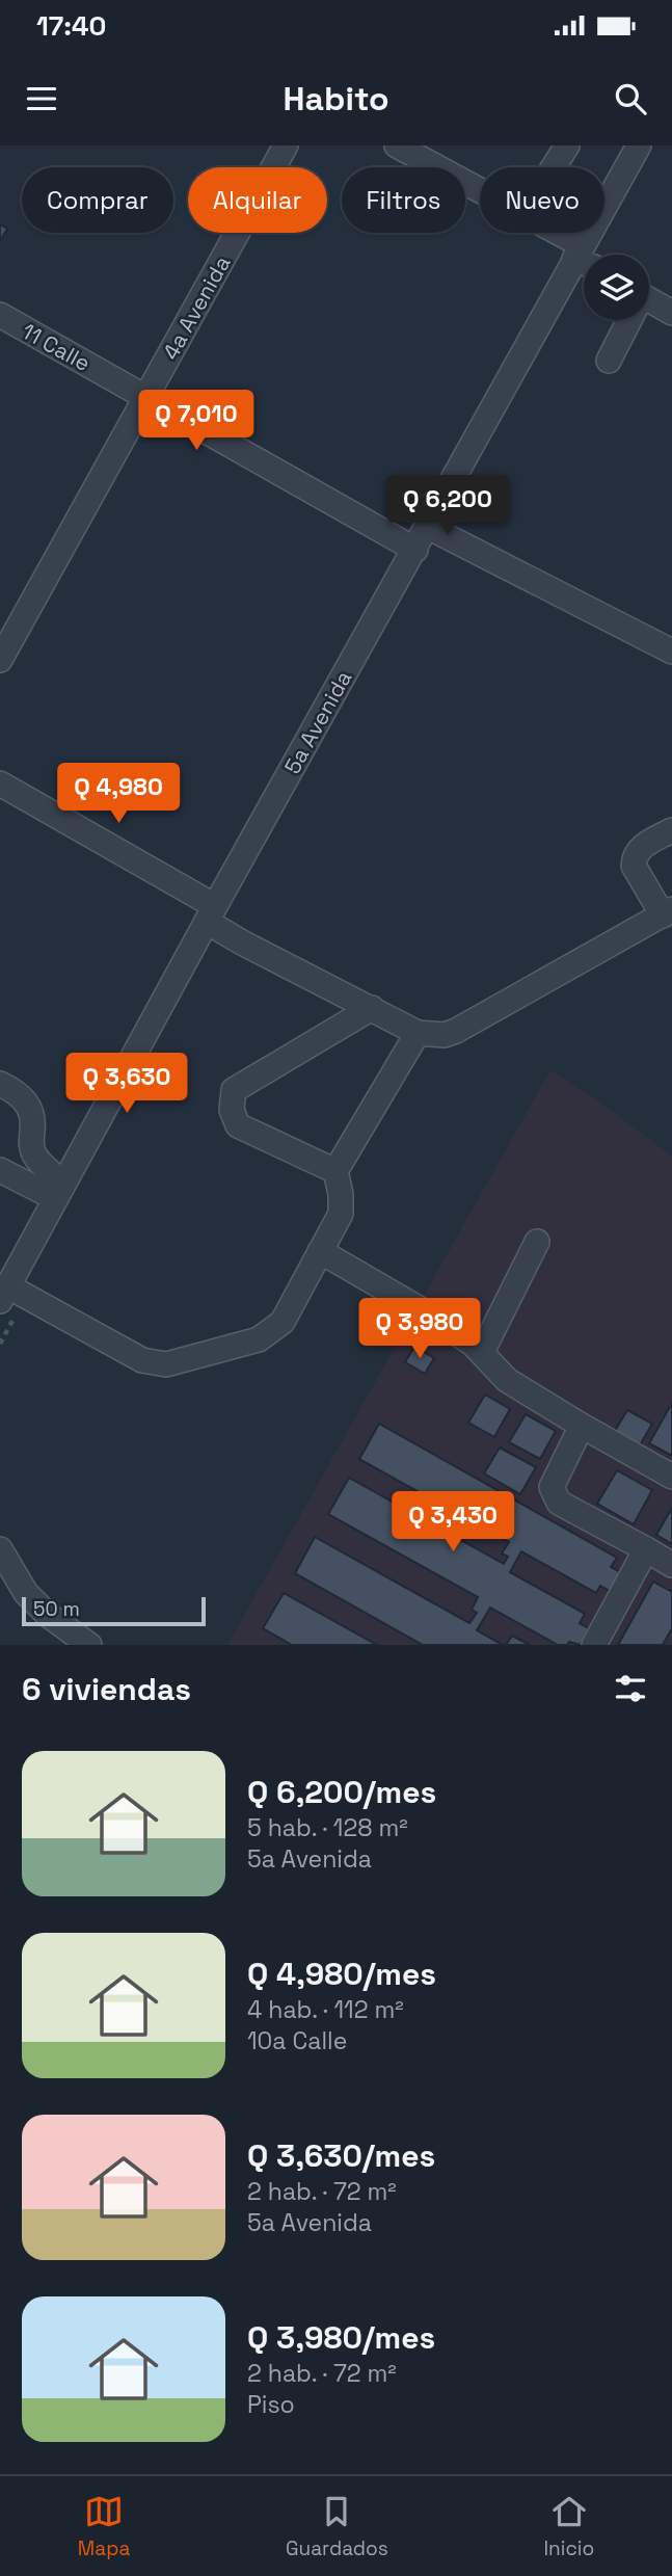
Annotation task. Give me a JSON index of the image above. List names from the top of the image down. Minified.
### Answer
{"streets":{"street":["4a Avenida","11 Calle","5a Avenida"]},"crossings":[["4a Avenida","11 Calle"],["11 Calle","5a Avenida"]],"scale_bar":"50 m","page":{"status":"17:40","header":"Habito","chip":["Comprar","Alquilar","Filtros","Nuevo"],"price":["Q 7,010","Q 6,200","Q 4,980","Q 3,630","Q 3,980","Q 3,430"],"scale":"50 m","heading":"6 viviendas","list":[{"name":"Q 6,200/mes","note":"5 hab. · 128 m² · 5a Avenida"},{"name":"Q 4,980/mes","note":"4 hab. · 112 m² · 10a Calle"},{"name":"Q 3,630/mes","note":"2 hab. · 72 m² · 5a Avenida"},{"name":"Q 3,980/mes","note":"2 hab. · 72 m² · Piso"}],"tabs":["Mapa","Guardados","Inicio"]}}
